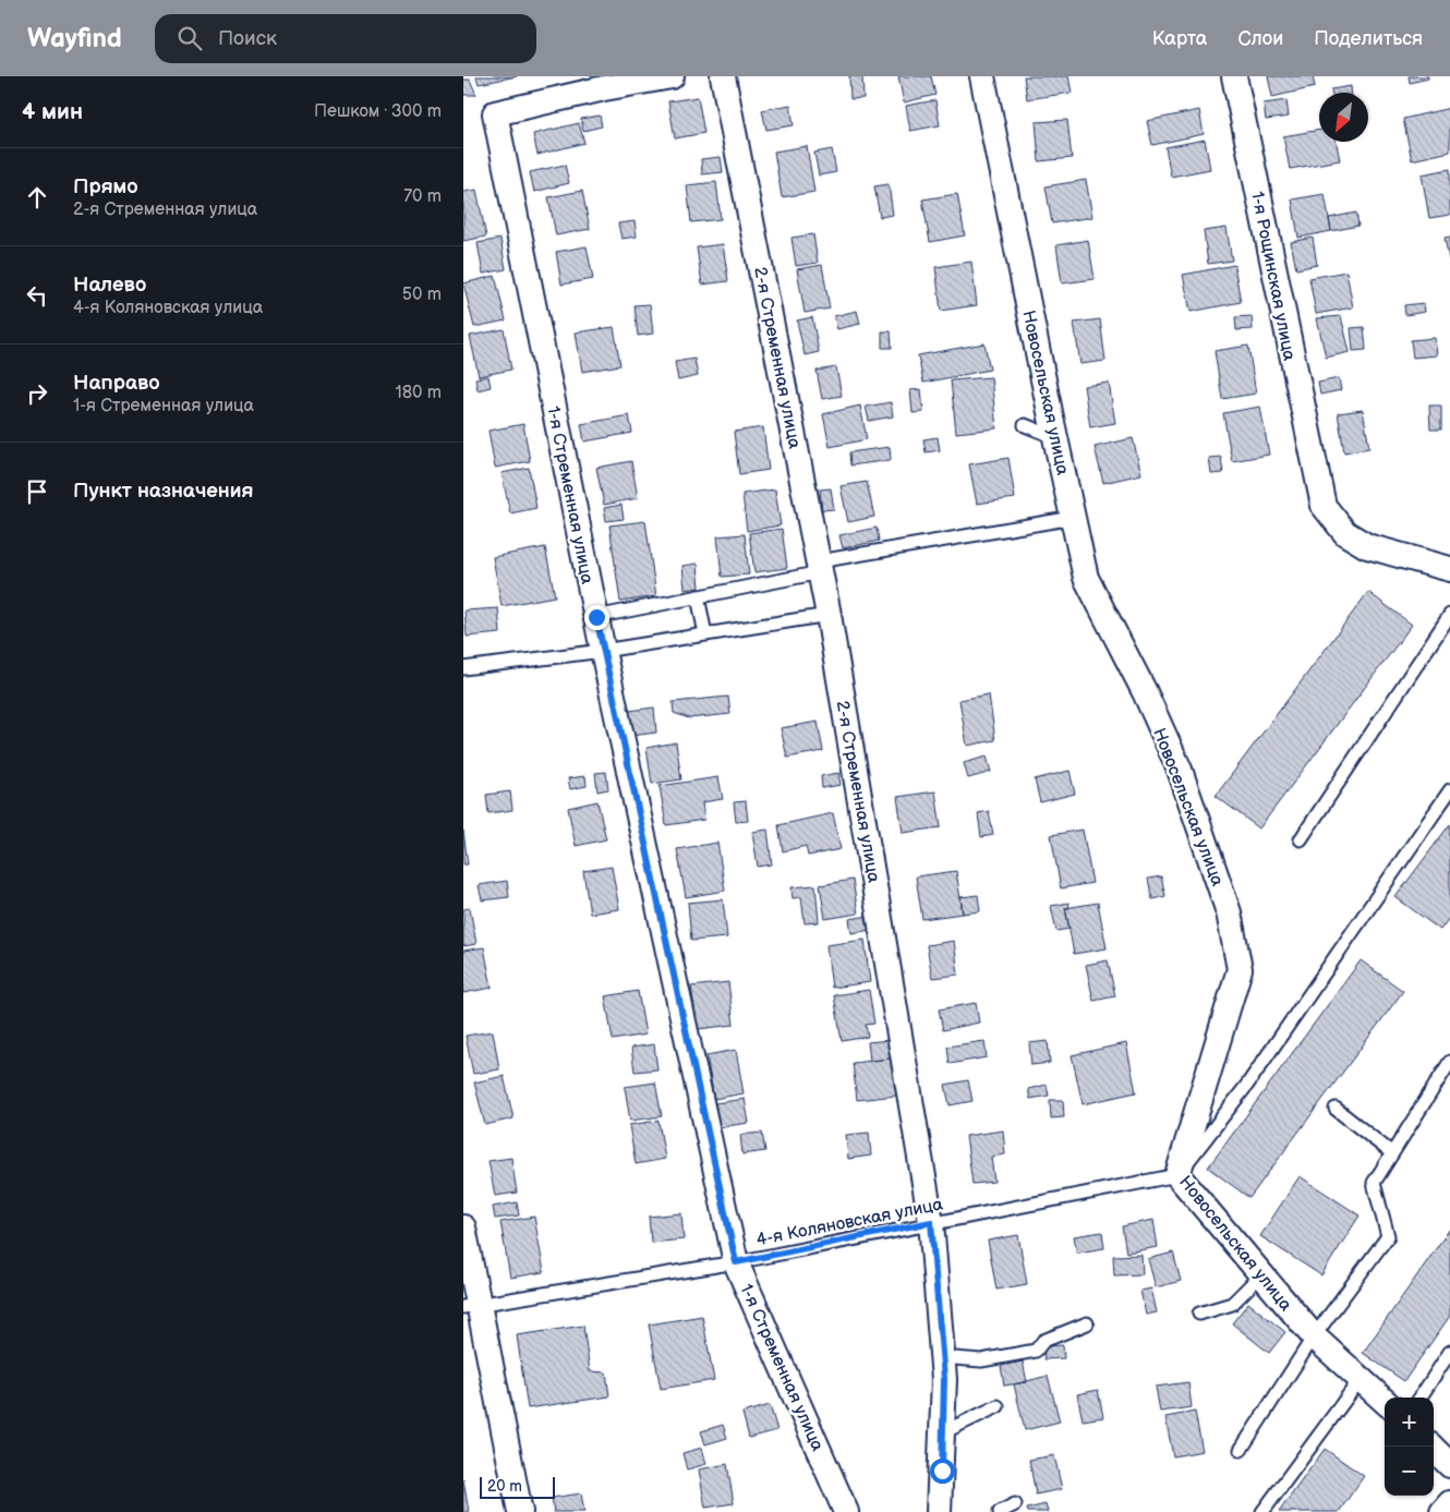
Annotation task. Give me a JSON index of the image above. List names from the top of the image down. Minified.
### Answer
{"streets":{"street":["1-я Рощинская улица","2-я Стременная улица","Новосельская улица","1-я Стременная улица"],"lane":["4-я Коляновская улица"]},"crossings":[["2-я Стременная улица","4-я Коляновская улица"],["Новосельская улица","4-я Коляновская улица"],["1-я Стременная улица","4-я Коляновская улица"]],"scale_bar":"20 m","north":"bottom left","page":{"header":"Wayfind","search":"Поиск","nav":["Карта","Слои","Поделиться"],"heading":["4 мин","Пешком · 300 m"],"list":[["Прямо","2-я Стременная улица","70 m"],["Налево","4-я Коляновская улица","50 m"],["Направо","1-я Стременная улица","180 m"],"Пункт назначения"],"map_buttons":["+","−"],"scale":"20 m"}}
